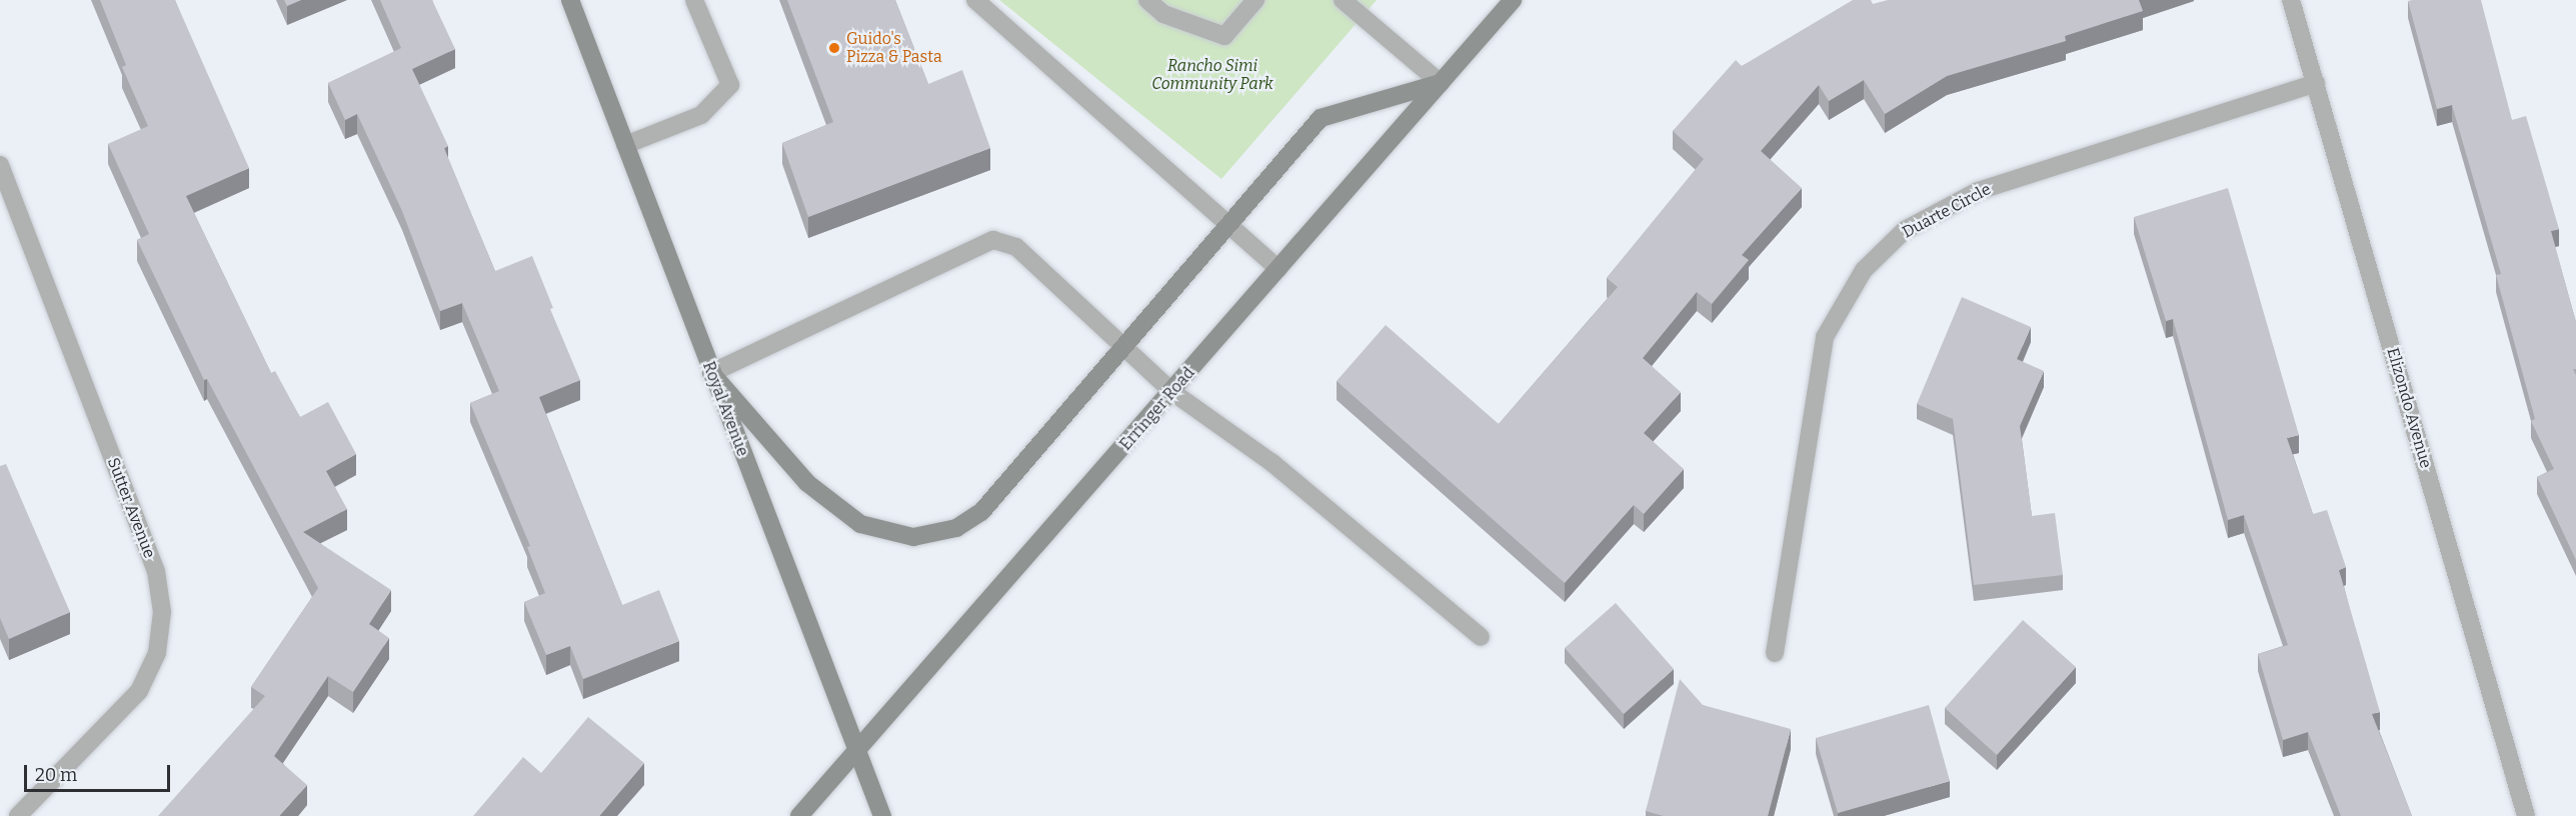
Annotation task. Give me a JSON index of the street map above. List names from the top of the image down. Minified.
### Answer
{"streets":{"main road":["Royal Avenue","Erringer Road"],"street":["Duarte Circle","Elizondo Avenue","Sutter Avenue"]},"crossings":[["Duarte Circle","Elizondo Avenue"],["Royal Avenue","Erringer Road"]],"parks":["Rancho Simi Community Park"],"places":["Guido's Pizza & Pasta"],"scale_bar":"20 m"}
